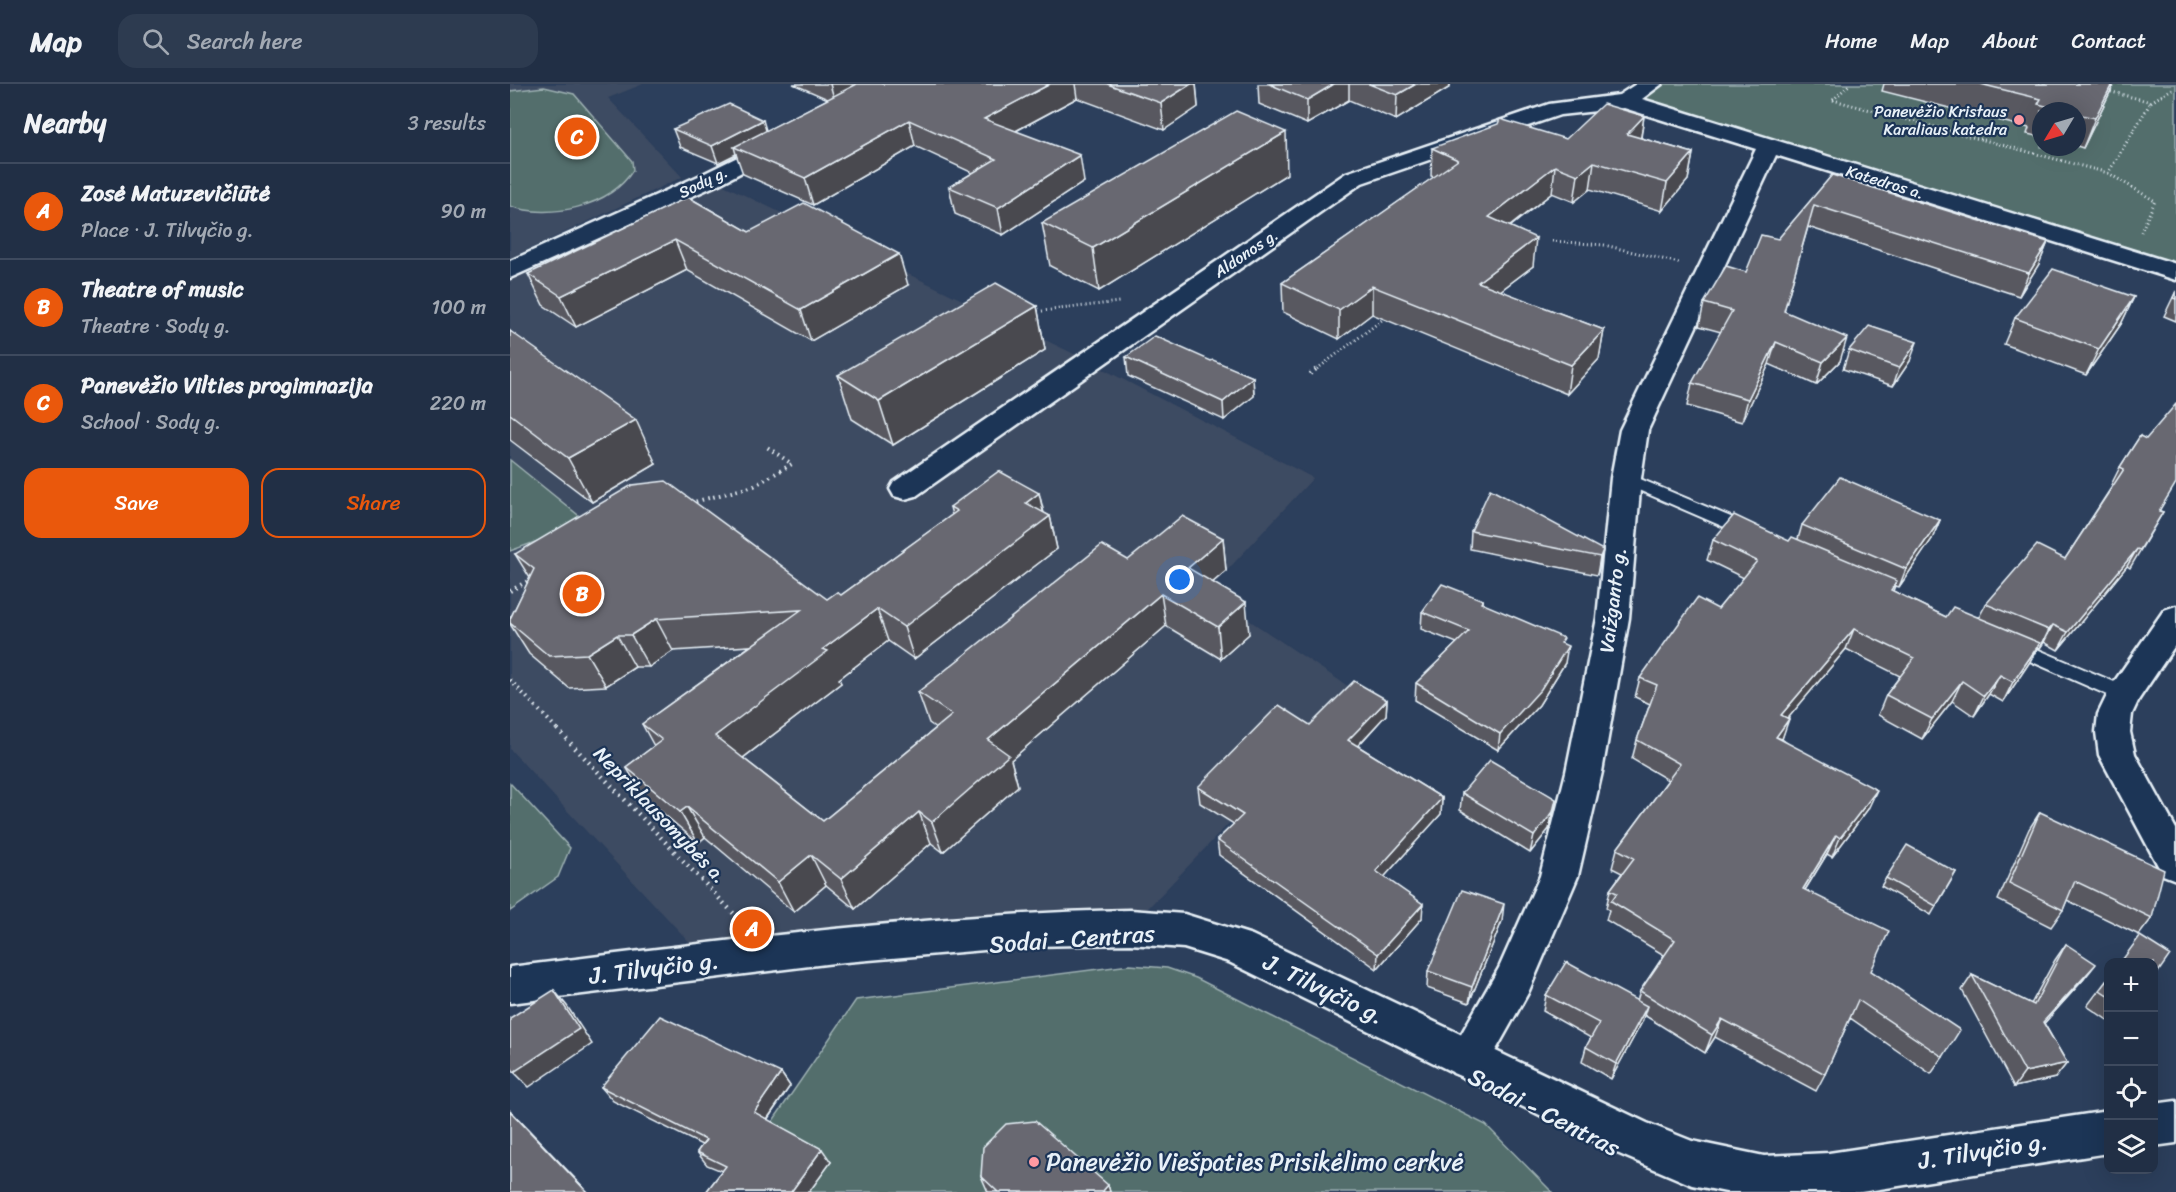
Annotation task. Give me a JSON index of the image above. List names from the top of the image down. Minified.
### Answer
{"streets":{"street":["Sodų g.","Katedros a.","Aldonos g.","Vaižganto g.","J. Tilvyčio g."],"path":["Nepriklausomybės a."]},"crossings":[["Katedros a.","Aldonos g."],["Katedros a.","Vaižganto g."],["Vaižganto g.","J. Tilvyčio g."]],"places":["Panevėžio Kristaus Karaliaus katedra","Panevėžio Viešpaties Prisikėlimo cerkvė"],"north":"bottom left","page":{"header":"Map","search":"Search here","nav":["Home","Map","About","Contact"],"heading":["Nearby","3 results"],"pins":["C","B","A"],"list":[{"mark":"A","name":"Zosė Matuzevičiūtė","note":"Place · J. Tilvyčio g.","value":"90 m"},{"mark":"B","name":"Theatre of music","note":"Theatre · Sodų g.","value":"100 m"},{"mark":"C","name":"Panevėžio Vilties progimnazija","note":"School · Sodų g.","value":"220 m"}],"buttons":["Save","Share"],"map_buttons":["+","−"]}}
